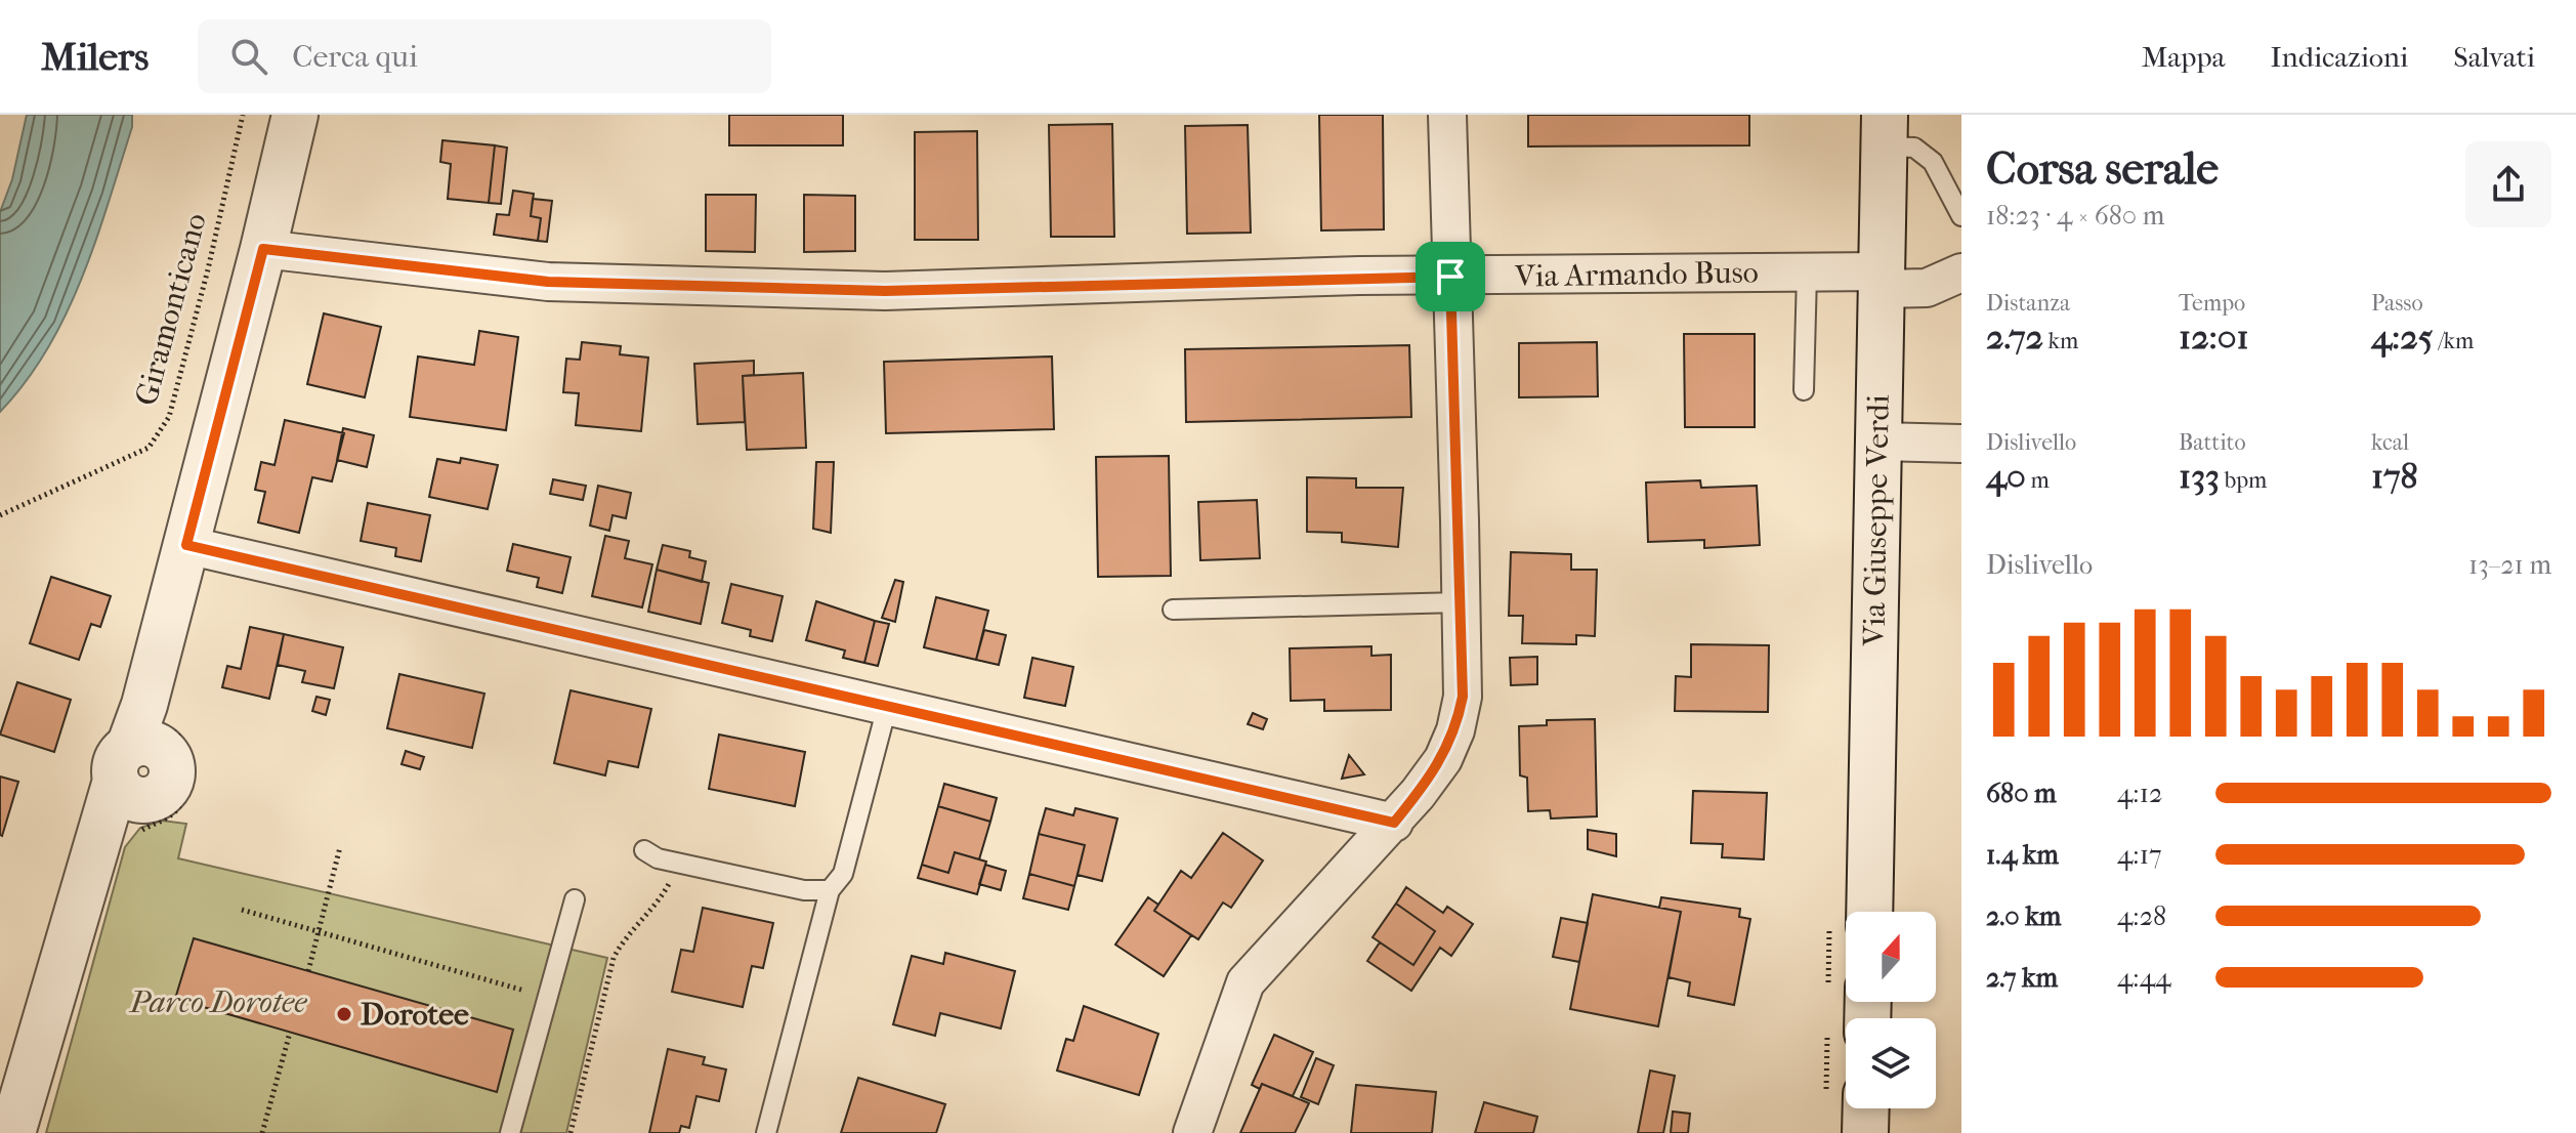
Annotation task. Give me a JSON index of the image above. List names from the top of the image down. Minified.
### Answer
{"streets":{"street":["Via Armando Buso","Via Giuseppe Verdi"],"path":["Giramonticano"]},"crossings":[["Via Armando Buso","Via Giuseppe Verdi"]],"parks":["Parco Dorotee"],"places":["Dorotee"],"north":"top","page":{"header":"Milers","search":"Cerca qui","nav":["Mappa","Indicazioni","Salvati"],"heading":["Corsa serale","18:23 · 4 × 680 m"],"stats":[["Distanza","2.72 km"],["Tempo","12:01"],["Passo","4:25 /km"],["Dislivello","40 m"],["Battito","133 bpm"],["kcal","178"]],"chart":["Dislivello","13–21 m"],"list":[{"name":"680 m","note":"4:12"},{"name":"1.4 km","note":"4:17"},{"name":"2.0 km","note":"4:28"},{"name":"2.7 km","note":"4:44"}]}}
